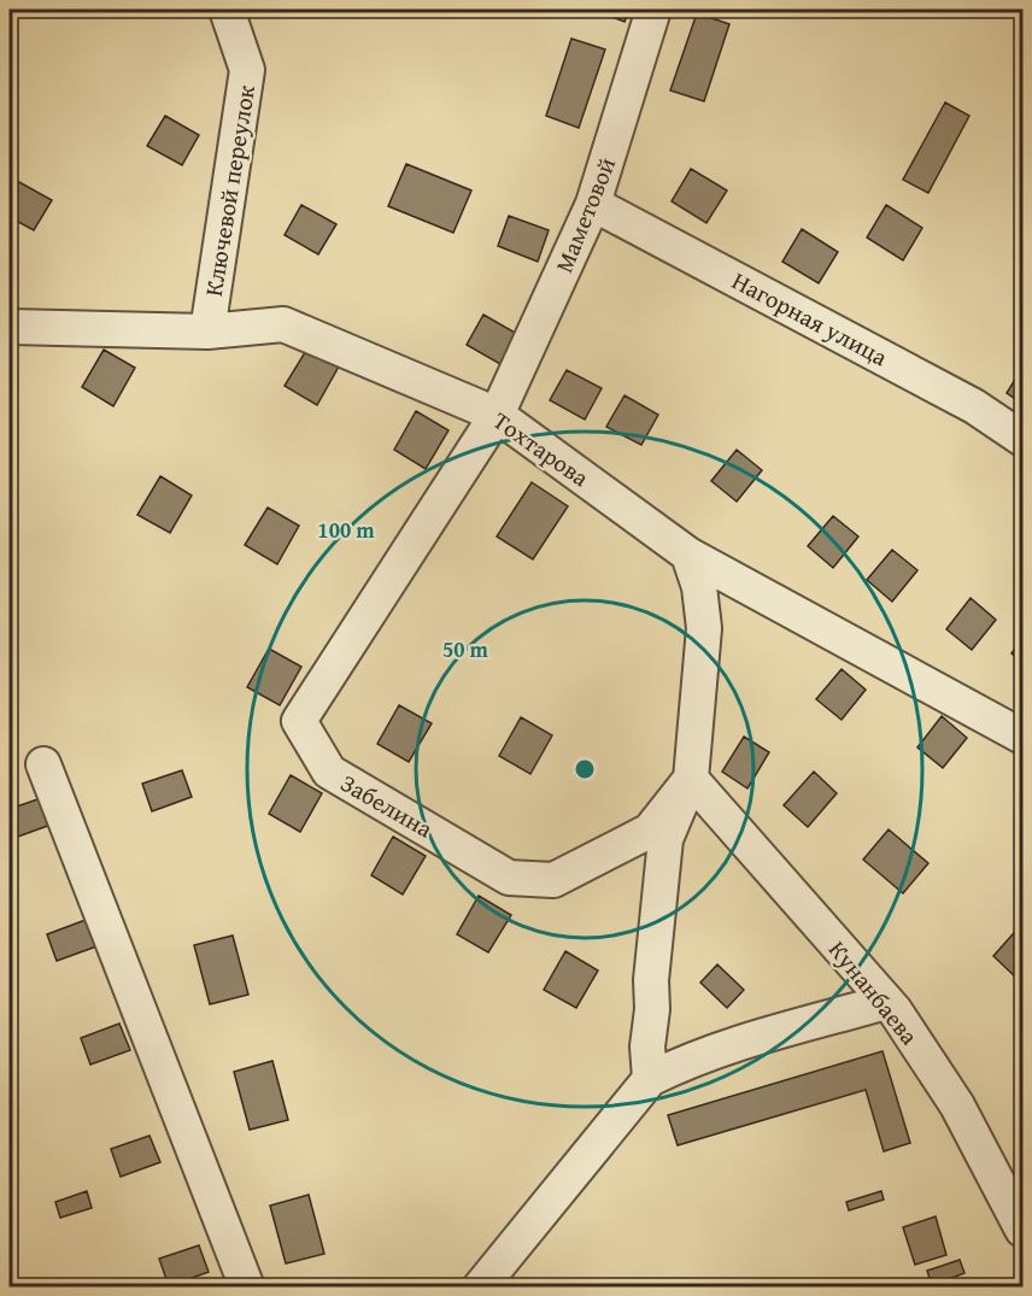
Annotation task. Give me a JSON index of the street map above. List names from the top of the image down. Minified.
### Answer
{"streets":{"street":["Ключевой переулок","Маметовой","Нагорная улица","Тохтарова","Забелина","Кунанбаева"]},"crossings":[["Ключевой переулок","Тохтарова"],["Маметовой","Нагорная улица"],["Маметовой","Тохтарова"],["Маметовой","Забелина"],["Тохтарова","Забелина"],["Забелина","Кунанбаева"]],"rings":["100 m","50 m"]}
